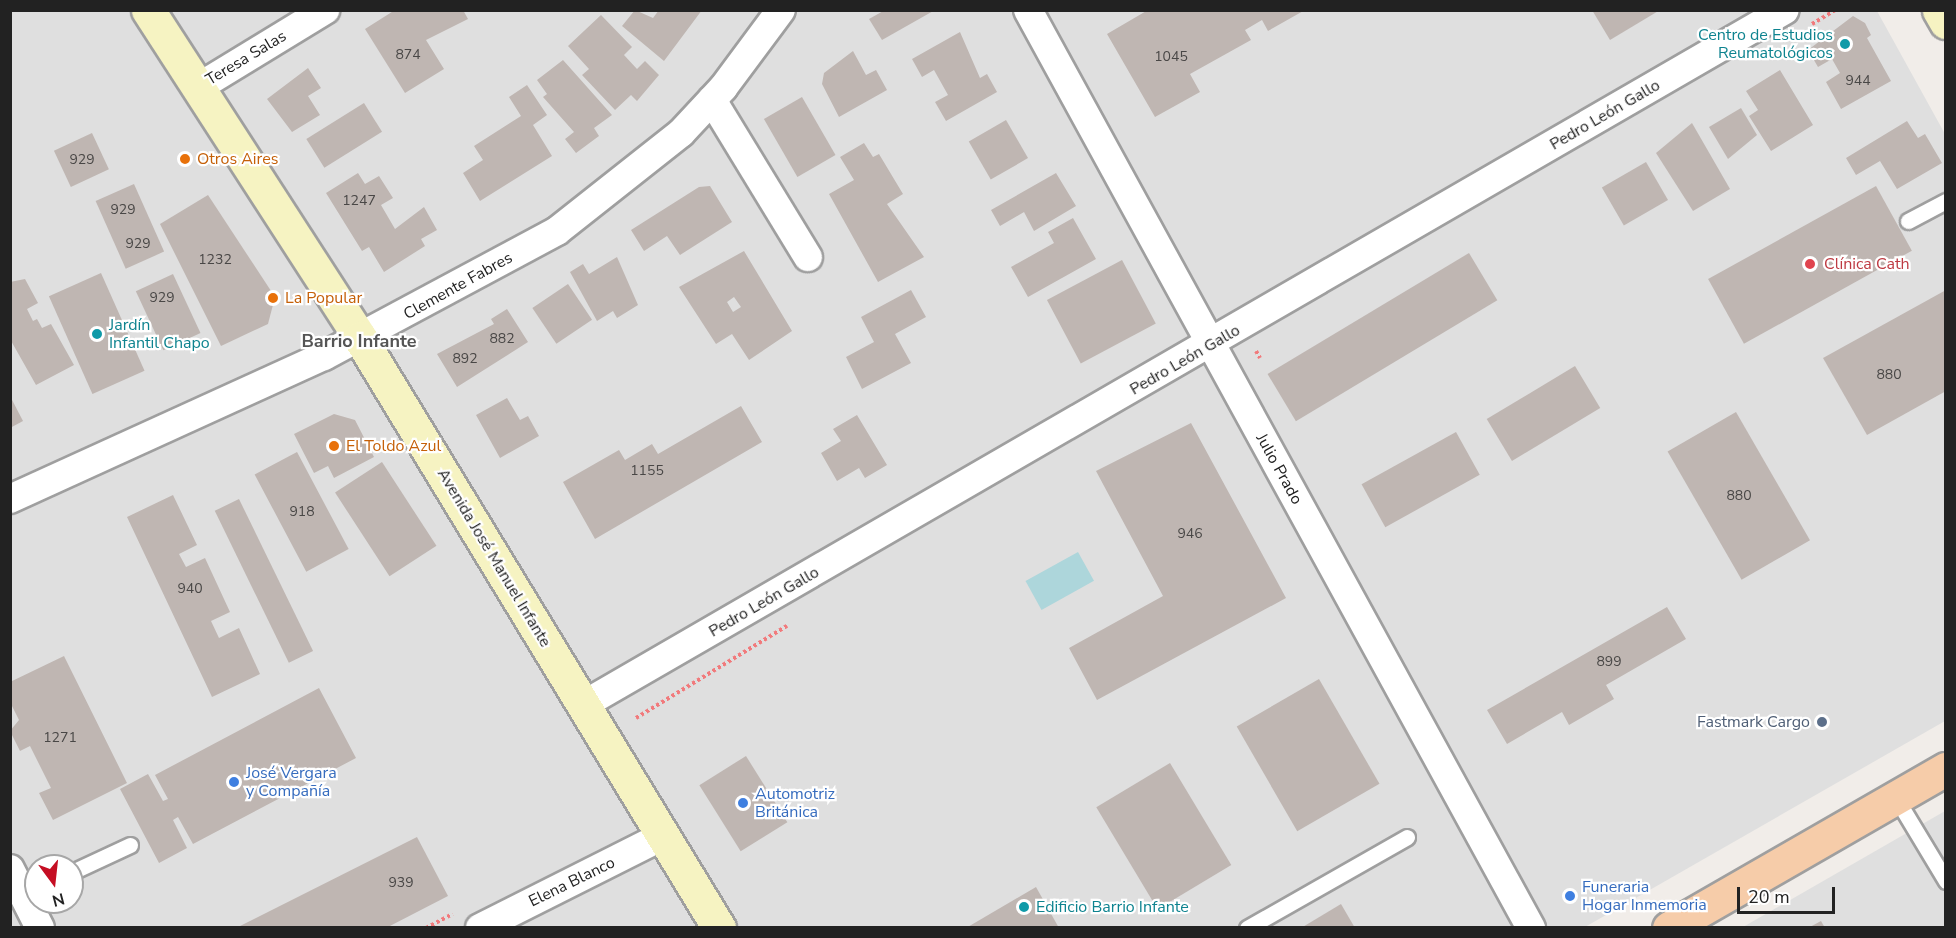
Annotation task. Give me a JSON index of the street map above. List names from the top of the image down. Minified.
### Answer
{"streets":{"street":["Teresa Salas","Pedro León Gallo","Clemente Fabres","Julio Prado","Avenida José Manuel Infante","Elena Blanco"]},"crossings":[["Teresa Salas","Avenida José Manuel Infante"],["Pedro León Gallo","Julio Prado"],["Pedro León Gallo","Avenida José Manuel Infante"],["Clemente Fabres","Avenida José Manuel Infante"],["Avenida José Manuel Infante","Elena Blanco"]],"districts":["Barrio Infante"],"places":["Centro de Estudios Reumatológicos","Otros Aires","Clínica Cath","La Popular","Jardín Infantil Chapo","El Toldo Azul","Fastmark Cargo","José Vergara y Compañía","Automotriz Británica","Funeraria Hogar Inmemoria","Edificio Barrio Infante"],"house_numbers":["874","1045","944","929","1247","929","929","1232","929","882","892","880","1155","880","918","946","940","899","1271","939"],"scale_bar":"20 m","north":"bottom"}
